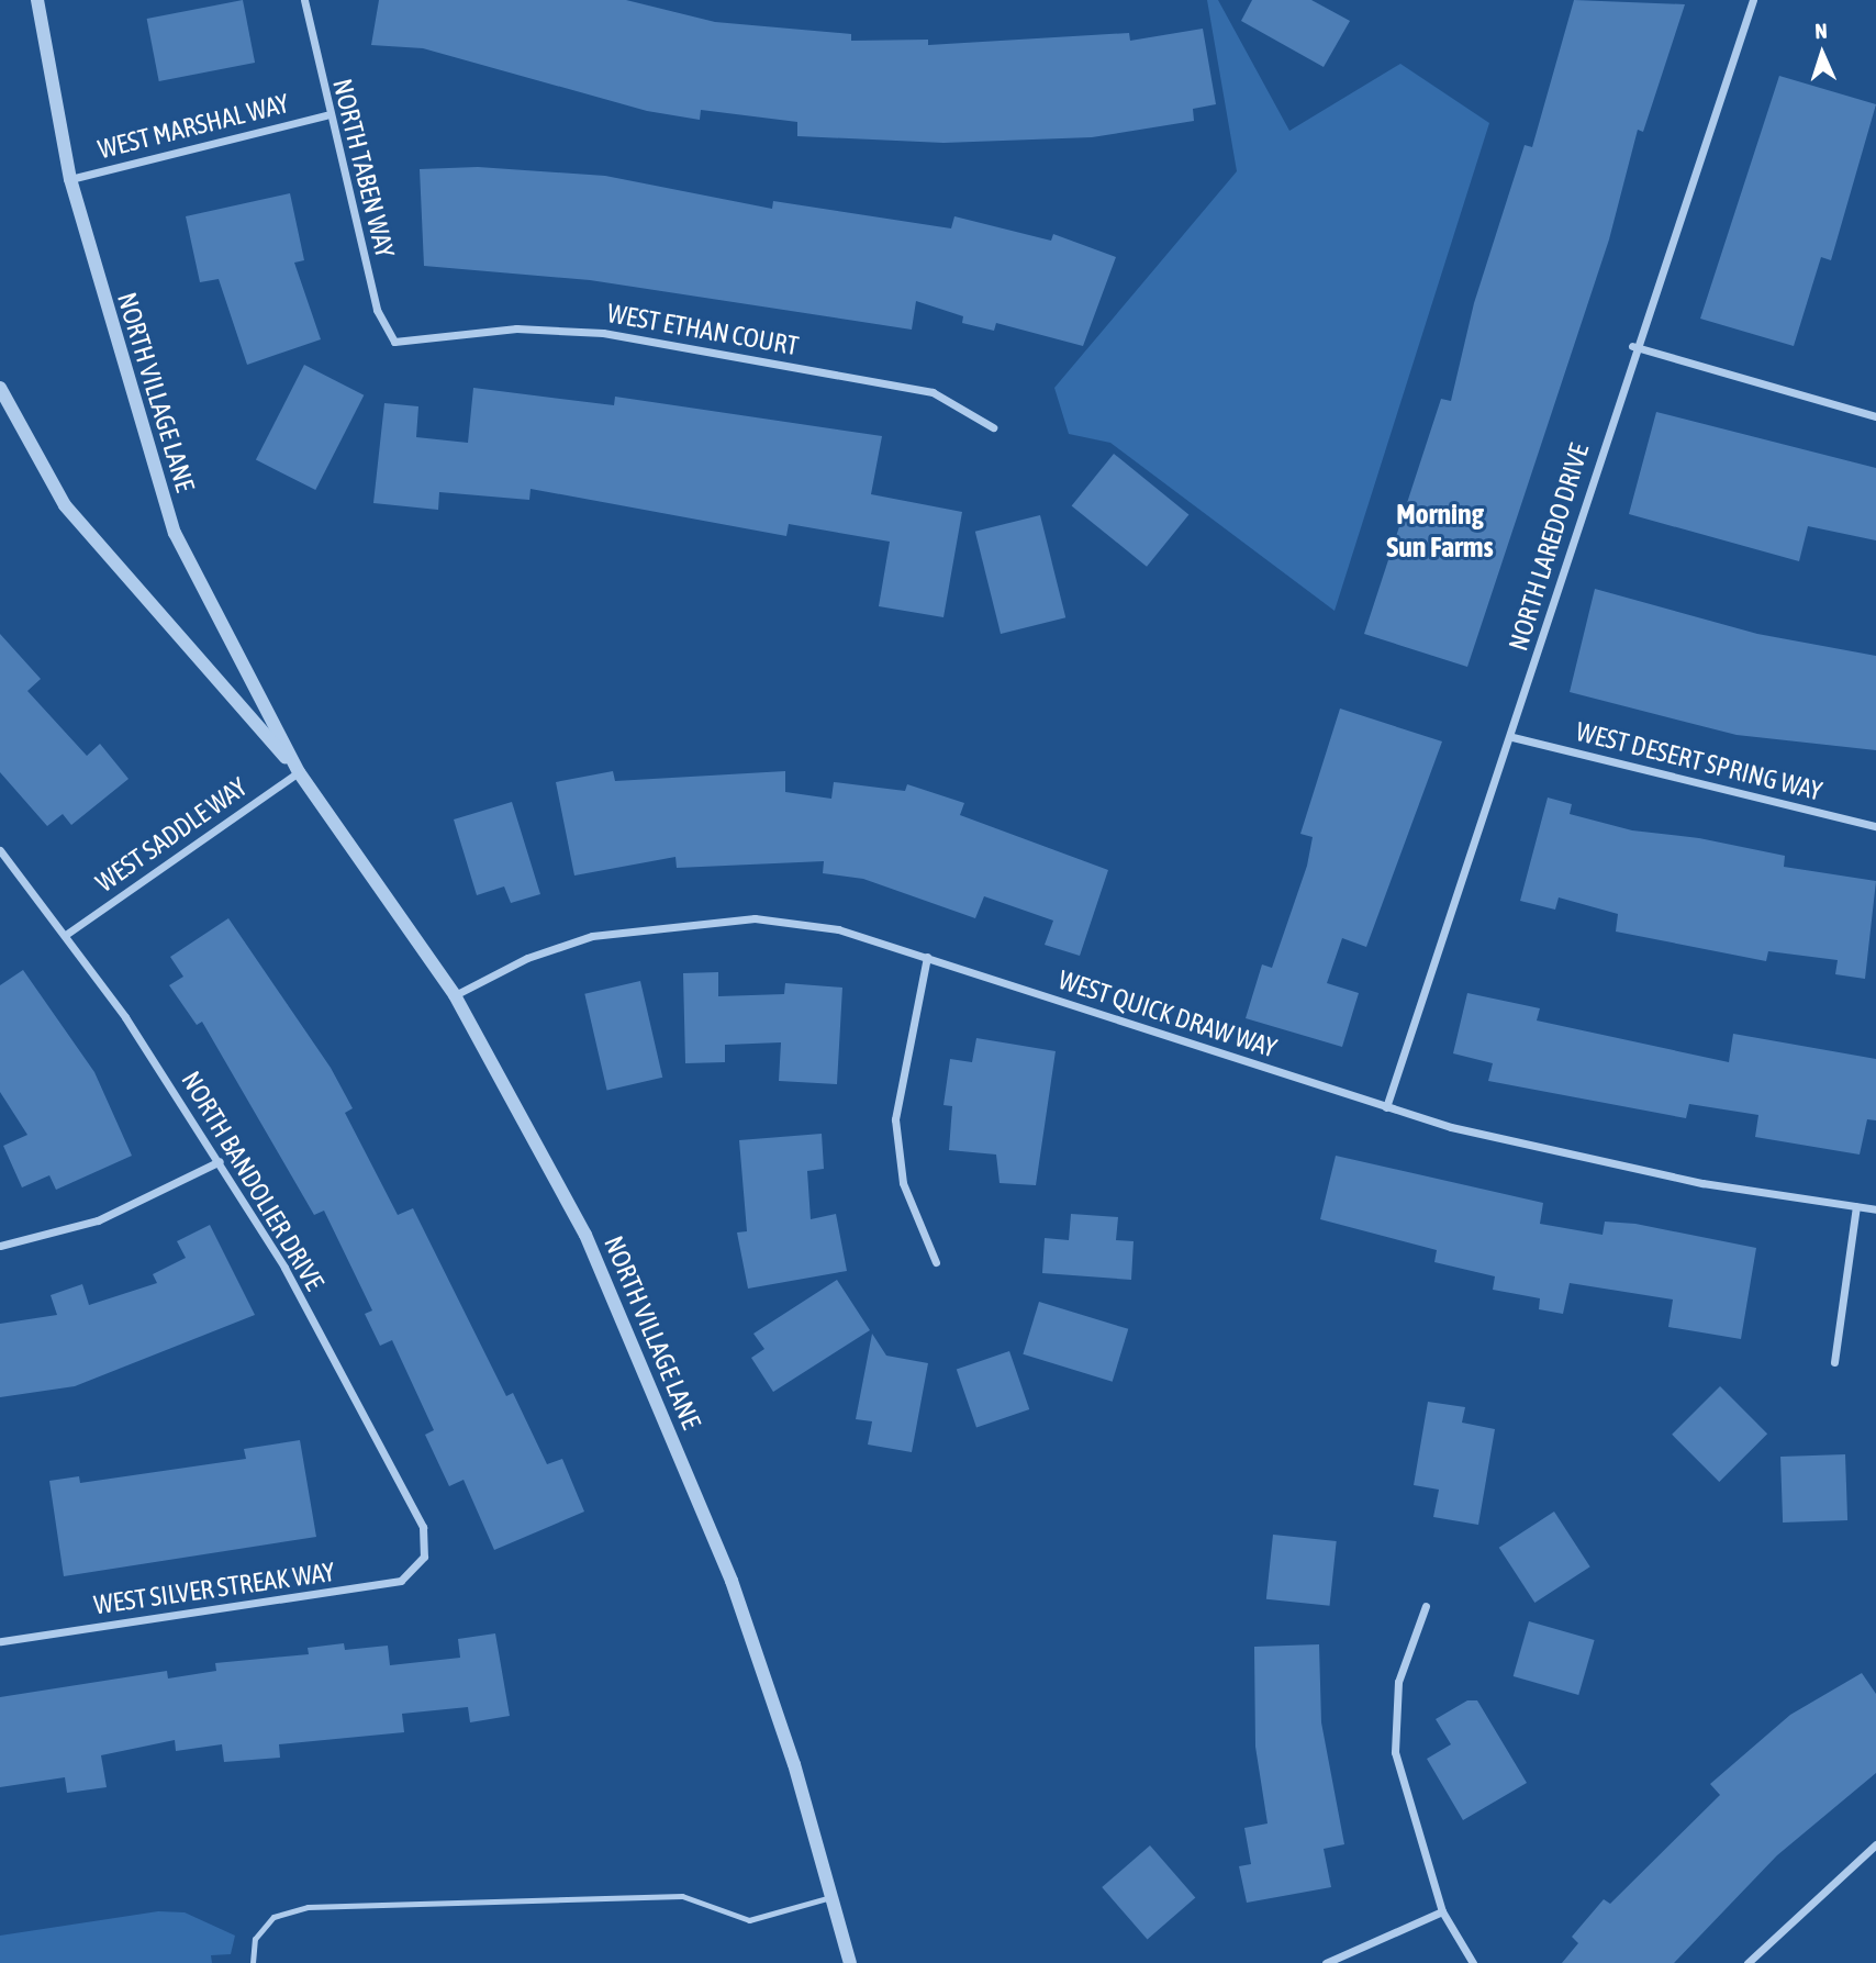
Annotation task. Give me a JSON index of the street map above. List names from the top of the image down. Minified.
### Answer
{"streets":{"street":["WEST MARSHAL WAY","NORTH TABEN WAY","WEST ETHAN COURT","NORTH VILLAGE LANE","NORTH LAREDO DRIVE","WEST DESERT SPRING WAY","WEST SADDLE WAY","WEST QUICK DRAW WAY","NORTH BANDOLIER DRIVE","WEST SILVER STREAK WAY"]},"crossings":[["WEST MARSHAL WAY","NORTH TABEN WAY"],["WEST MARSHAL WAY","NORTH VILLAGE LANE"],["NORTH TABEN WAY","WEST ETHAN COURT"],["NORTH VILLAGE LANE","WEST SADDLE WAY"],["NORTH VILLAGE LANE","WEST QUICK DRAW WAY"],["NORTH LAREDO DRIVE","WEST DESERT SPRING WAY"],["NORTH LAREDO DRIVE","WEST QUICK DRAW WAY"],["WEST SADDLE WAY","NORTH BANDOLIER DRIVE"],["NORTH BANDOLIER DRIVE","WEST SILVER STREAK WAY"]],"districts":["Morning Sun Farms"],"north":"top"}
